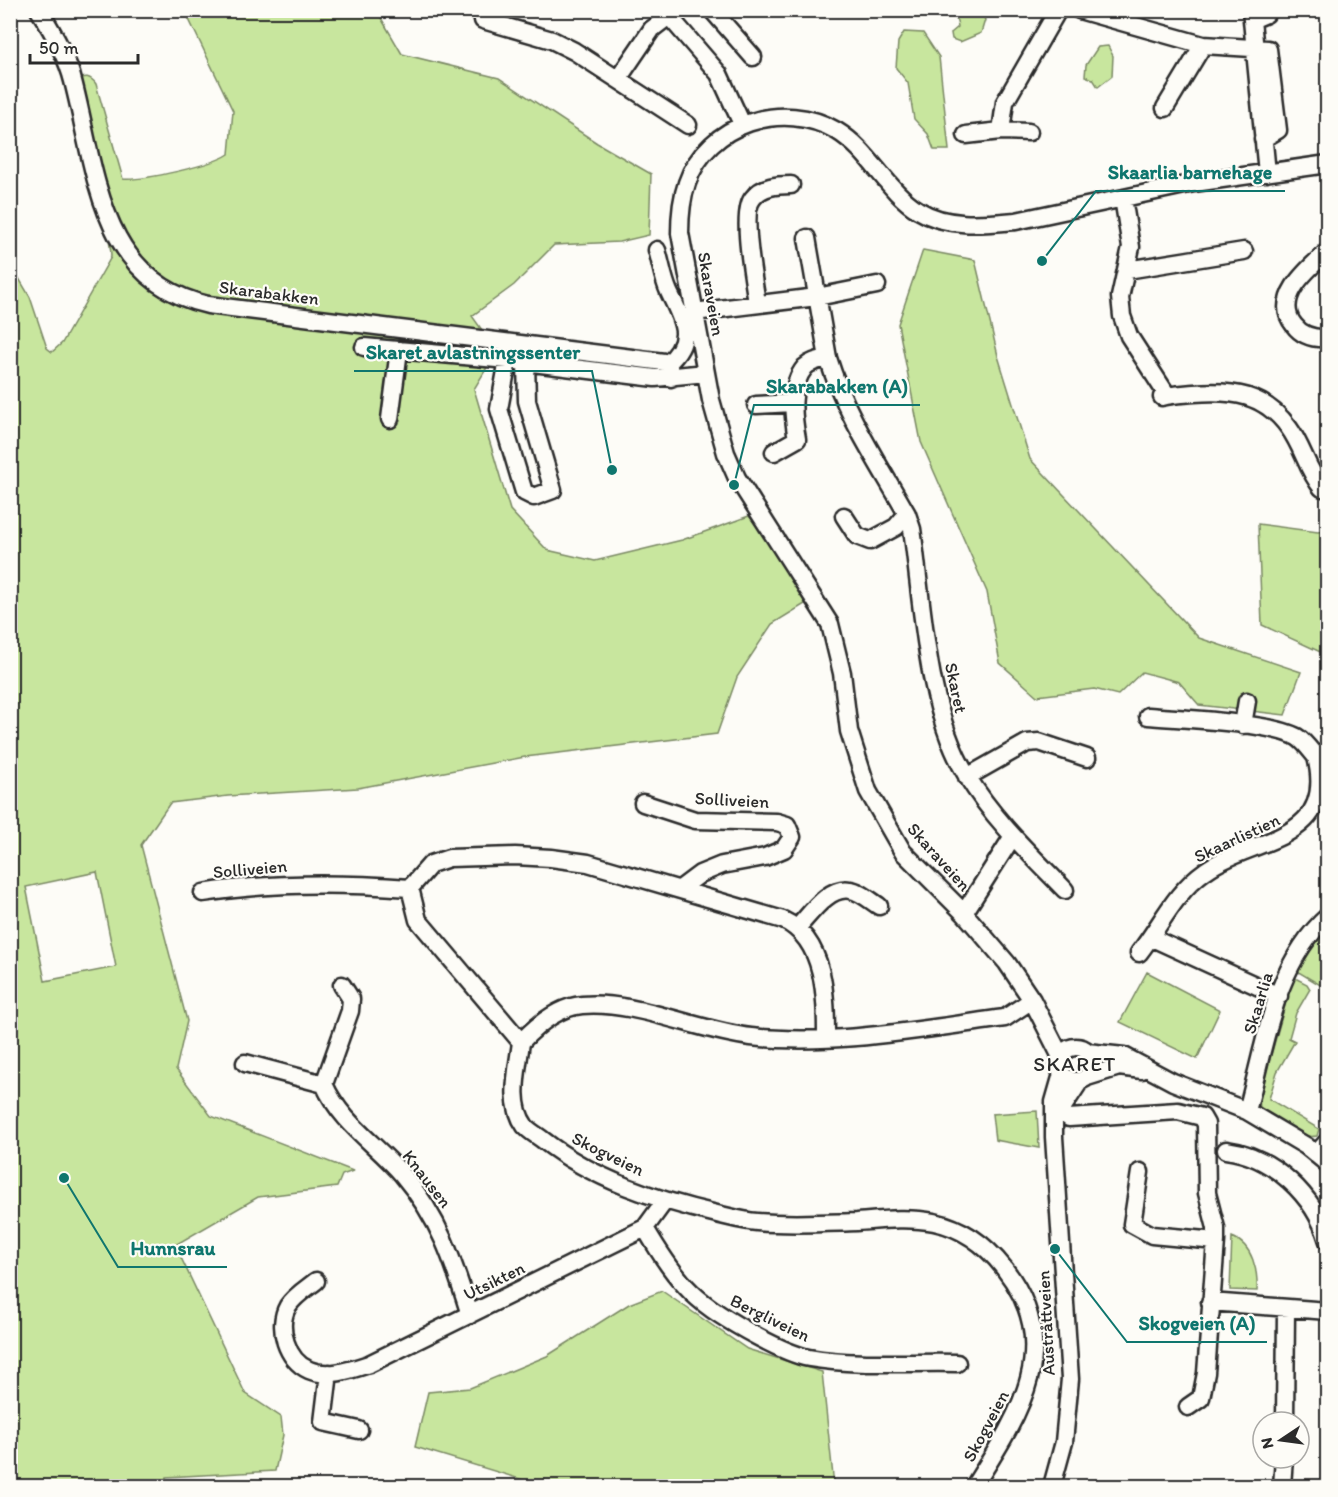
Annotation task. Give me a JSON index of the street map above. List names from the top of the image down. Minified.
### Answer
{"streets":{"street":["Skarabakken","Skaraveien","Skaret","Solliveien","Skaarlistien","Skaarlia","Skogveien","Knausen","Utsikten","Bergliveien","Austråttveien"]},"crossings":[["Skarabakken","Skaraveien"],["Skaraveien","Austråttveien"],["Skogveien","Utsikten"],["Knausen","Utsikten"],["Utsikten","Bergliveien"]],"districts":["SKARET"],"places":["Skaarlia barnehage","Skaret avlastningssenter","Skarabakken (A)","Hunnsrau","Skogveien (A)"],"scale_bar":"50 m","north":"left"}
